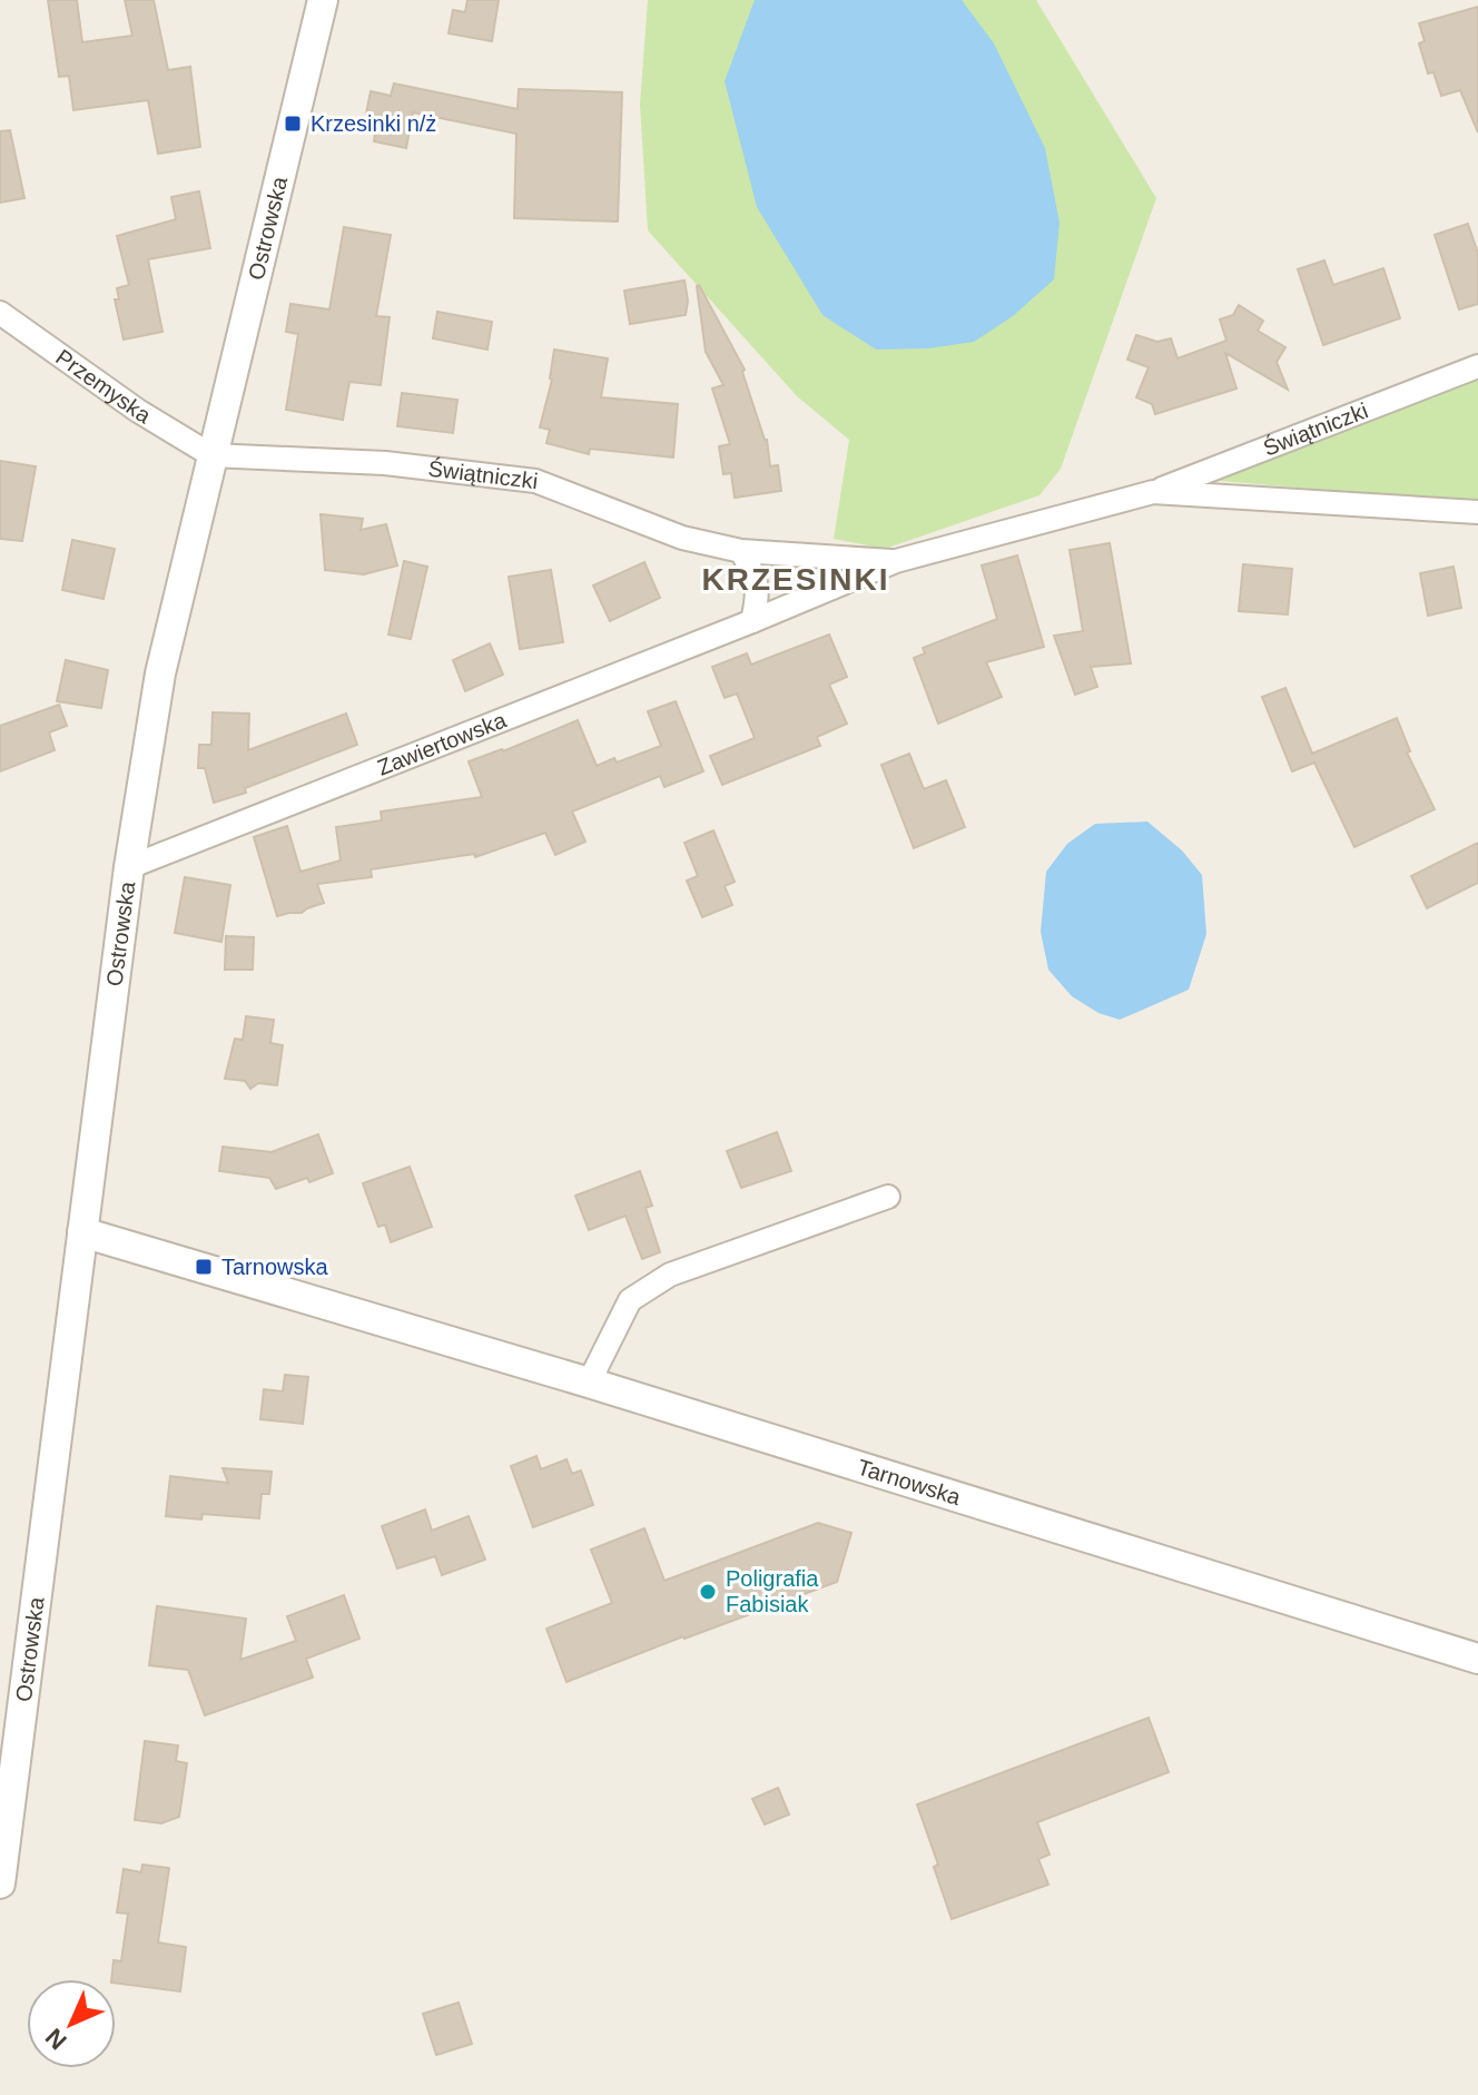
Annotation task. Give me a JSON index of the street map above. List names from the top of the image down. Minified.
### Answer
{"streets":{"street":["Ostrowska","Przemyska","Świątniczki","Zawiertowska","Tarnowska"]},"crossings":[["Ostrowska","Przemyska"],["Ostrowska","Świątniczki"],["Ostrowska","Zawiertowska"],["Ostrowska","Tarnowska"],["Przemyska","Świątniczki"],["Świątniczki","Zawiertowska"]],"districts":["KRZESINKI"],"places":{"transit":["Krzesinki n/ż","Tarnowska"],"other":["Poligrafia Fabisiak"]},"north":"bottom left"}
